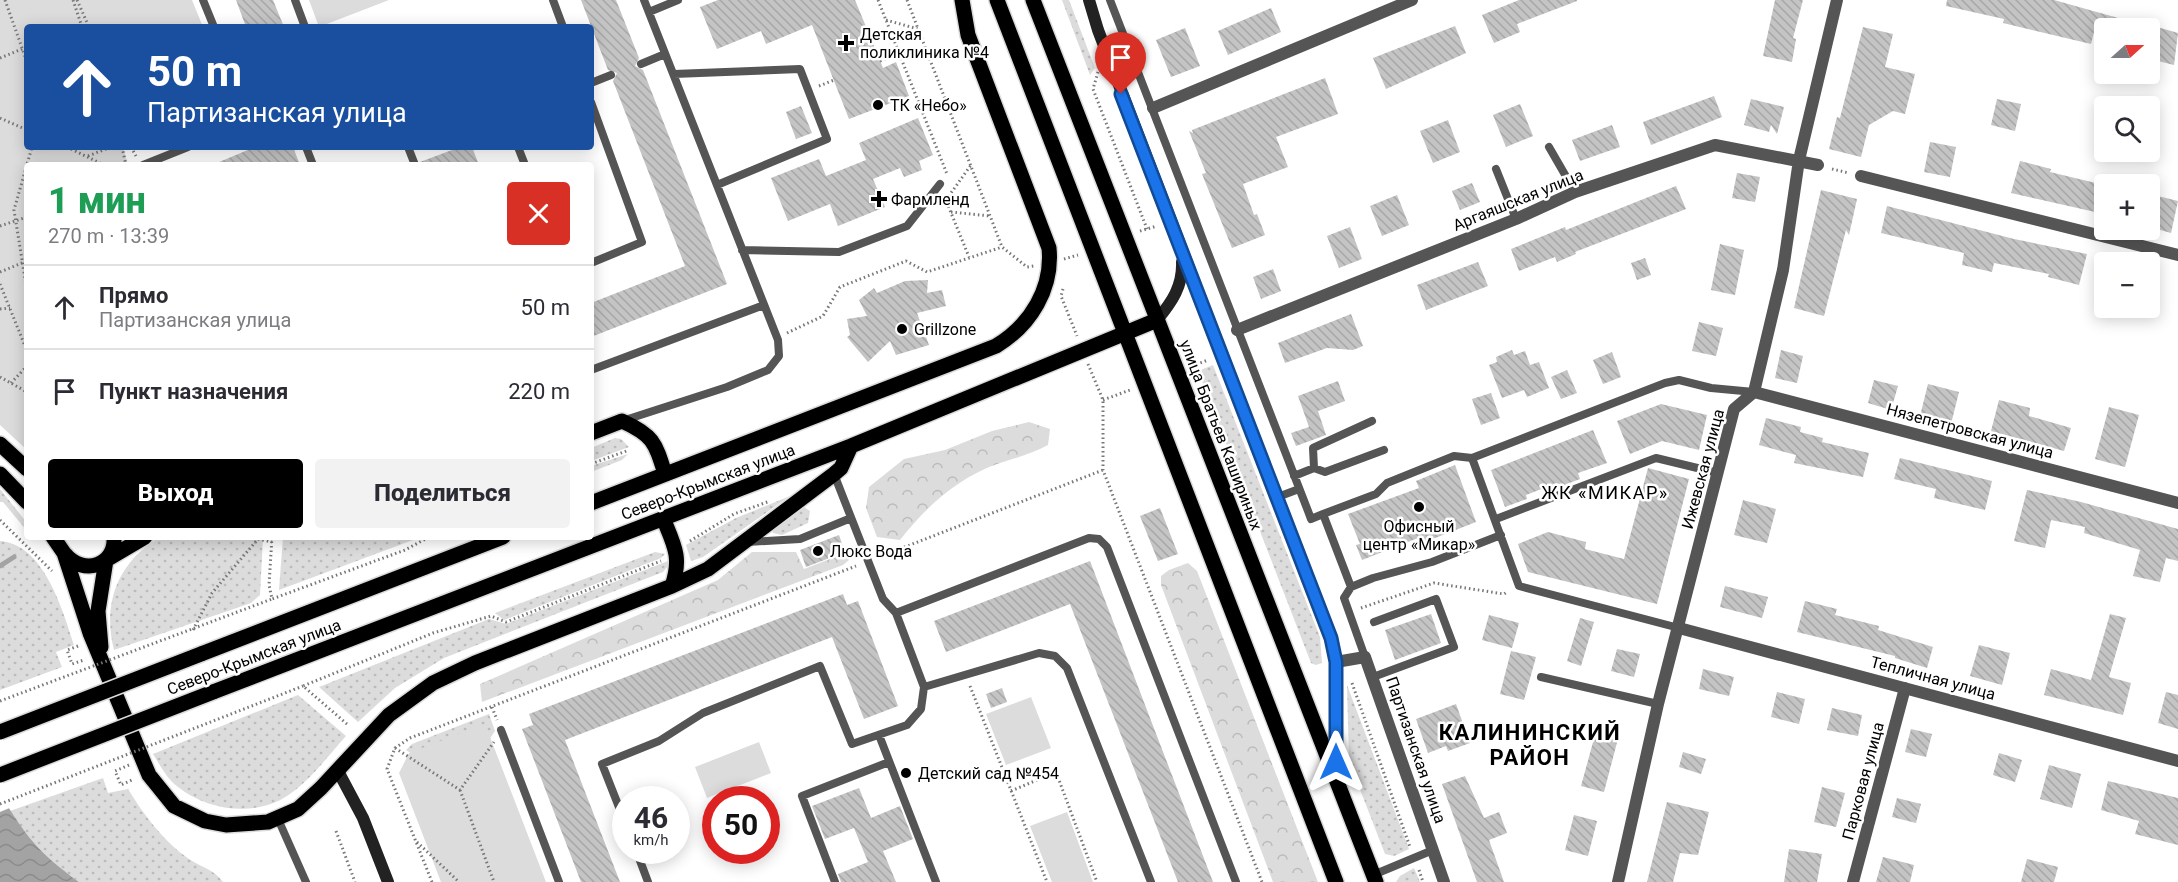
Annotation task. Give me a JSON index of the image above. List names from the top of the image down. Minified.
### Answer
{"streets":{"main road":["улица Братьев Кашириных","Северо-Крымская улица"],"street":["Аргаяшская улица","Нязепетровская улица","Ижевская улица","Тепличная улица","Партизанская улица","Парковая улица"]},"crossings":[["Нязепетровская улица","Ижевская улица"],["улица Братьев Кашириных","Северо-Крымская улица"],["Ижевская улица","Тепличная улица"],["Тепличная улица","Парковая улица"]],"districts":["ЖК «МИКАР»","КАЛИНИНСКИЙ РАЙОН"],"places":{"health":["Детская поликлиника №4","Фармленд"],"other":["ТК «Небо»","Grillzone","Офисный центр «Микар»","Люкс Вода","Детский сад №454"]},"north":"right","page":{"map_buttons":["+","−"],"turn":["50 m","Партизанская улица"],"heading":["1 мин","270 m · 13:39"],"list":[{"name":"Прямо","note":"Партизанская улица","value":"50 m"},{"name":"Пункт назначения","value":"220 m"}],"buttons":["Выход","Поделиться"],"speed":"46 km/h","limit":"50"}}
